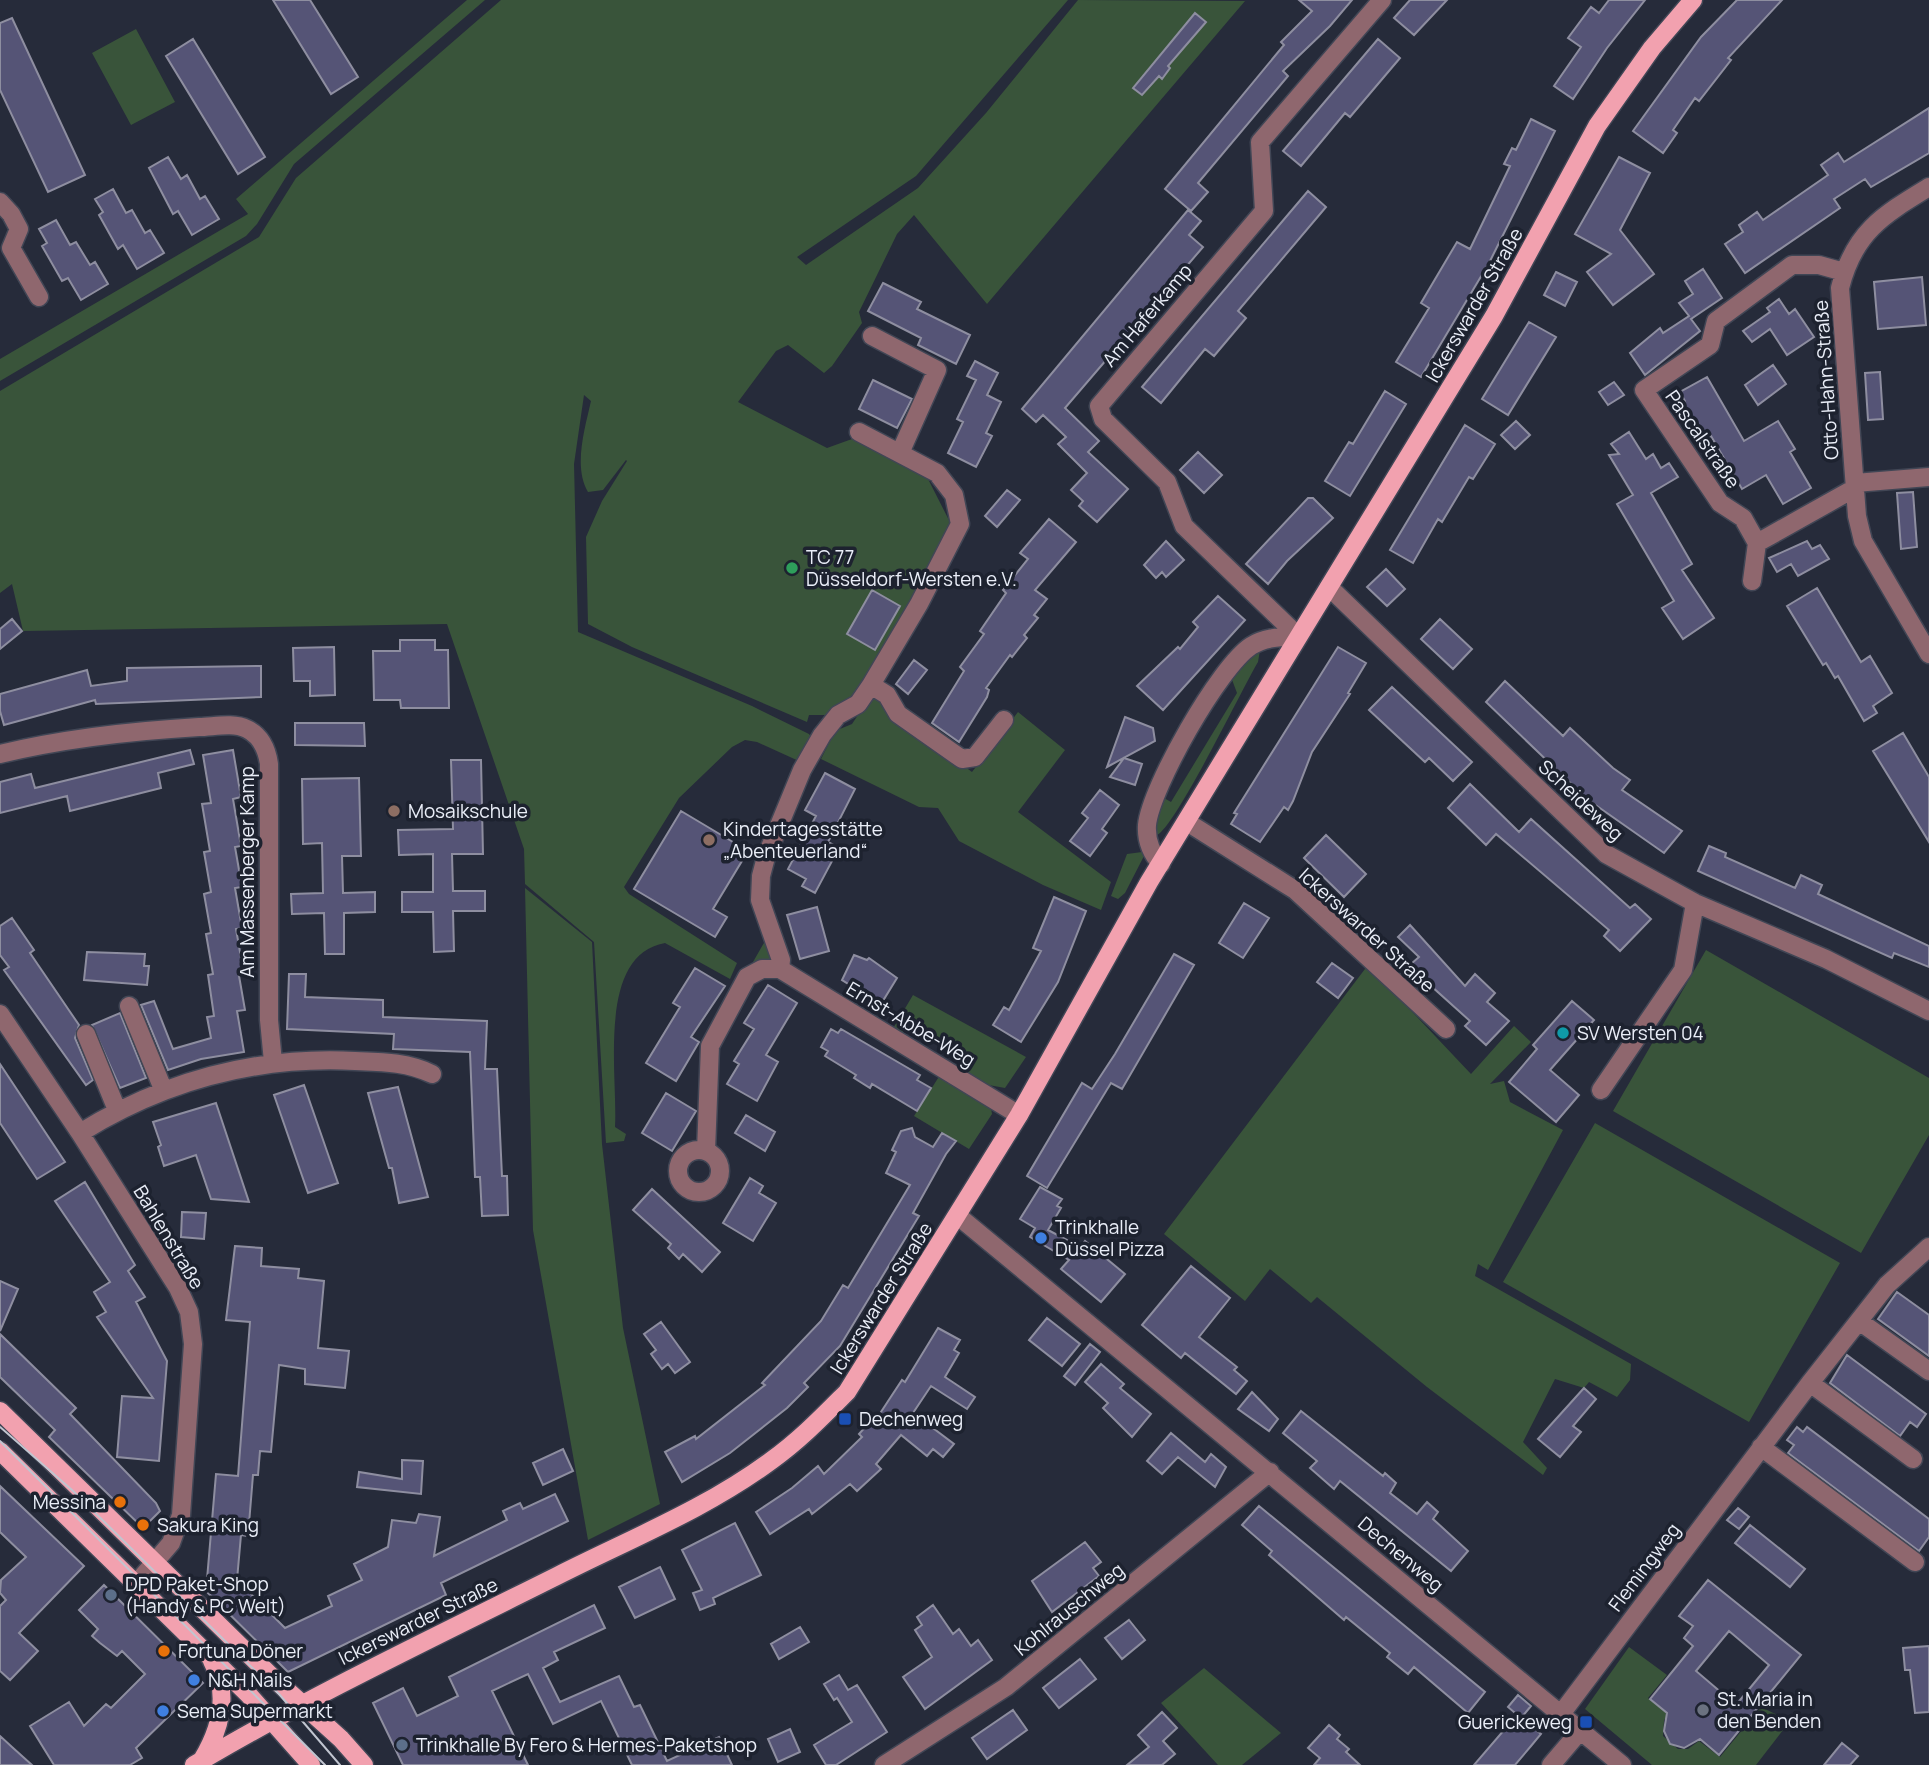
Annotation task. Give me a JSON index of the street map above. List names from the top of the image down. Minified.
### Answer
{"streets":{"main road":["Ickerswarder Straße"],"street":["Am Haferkamp","Otto-Hahn-Straße","Pascalstraße","Scheideweg","Am Massenberger Kamp","Ernst-Abbe-Weg","Bahlenstraße","Dechenweg","Flemingweg","Kohlrauschweg"]},"crossings":[["Ickerswarder Straße","Am Haferkamp"],["Ickerswarder Straße","Scheideweg"],["Ickerswarder Straße","Ernst-Abbe-Weg"],["Ickerswarder Straße","Dechenweg"],["Otto-Hahn-Straße","Pascalstraße"],["Dechenweg","Flemingweg"],["Dechenweg","Kohlrauschweg"]],"places":{"other":["TC 77 Düsseldorf-Wersten e.V.","Mosaikschule","Kindertagesstätte „Abenteuerland“","SV Wersten 04","Trinkhalle Düssel Pizza","Messina","Sakura King","DPD Paket-Shop (Handy & PC Welt)","Fortuna Döner","N&H Nails","St. Maria in den Benden","Sema Supermarkt","Trinkhalle By Fero & Hermes-Paketshop"],"transit":["Dechenweg","Guerickeweg"]}}
